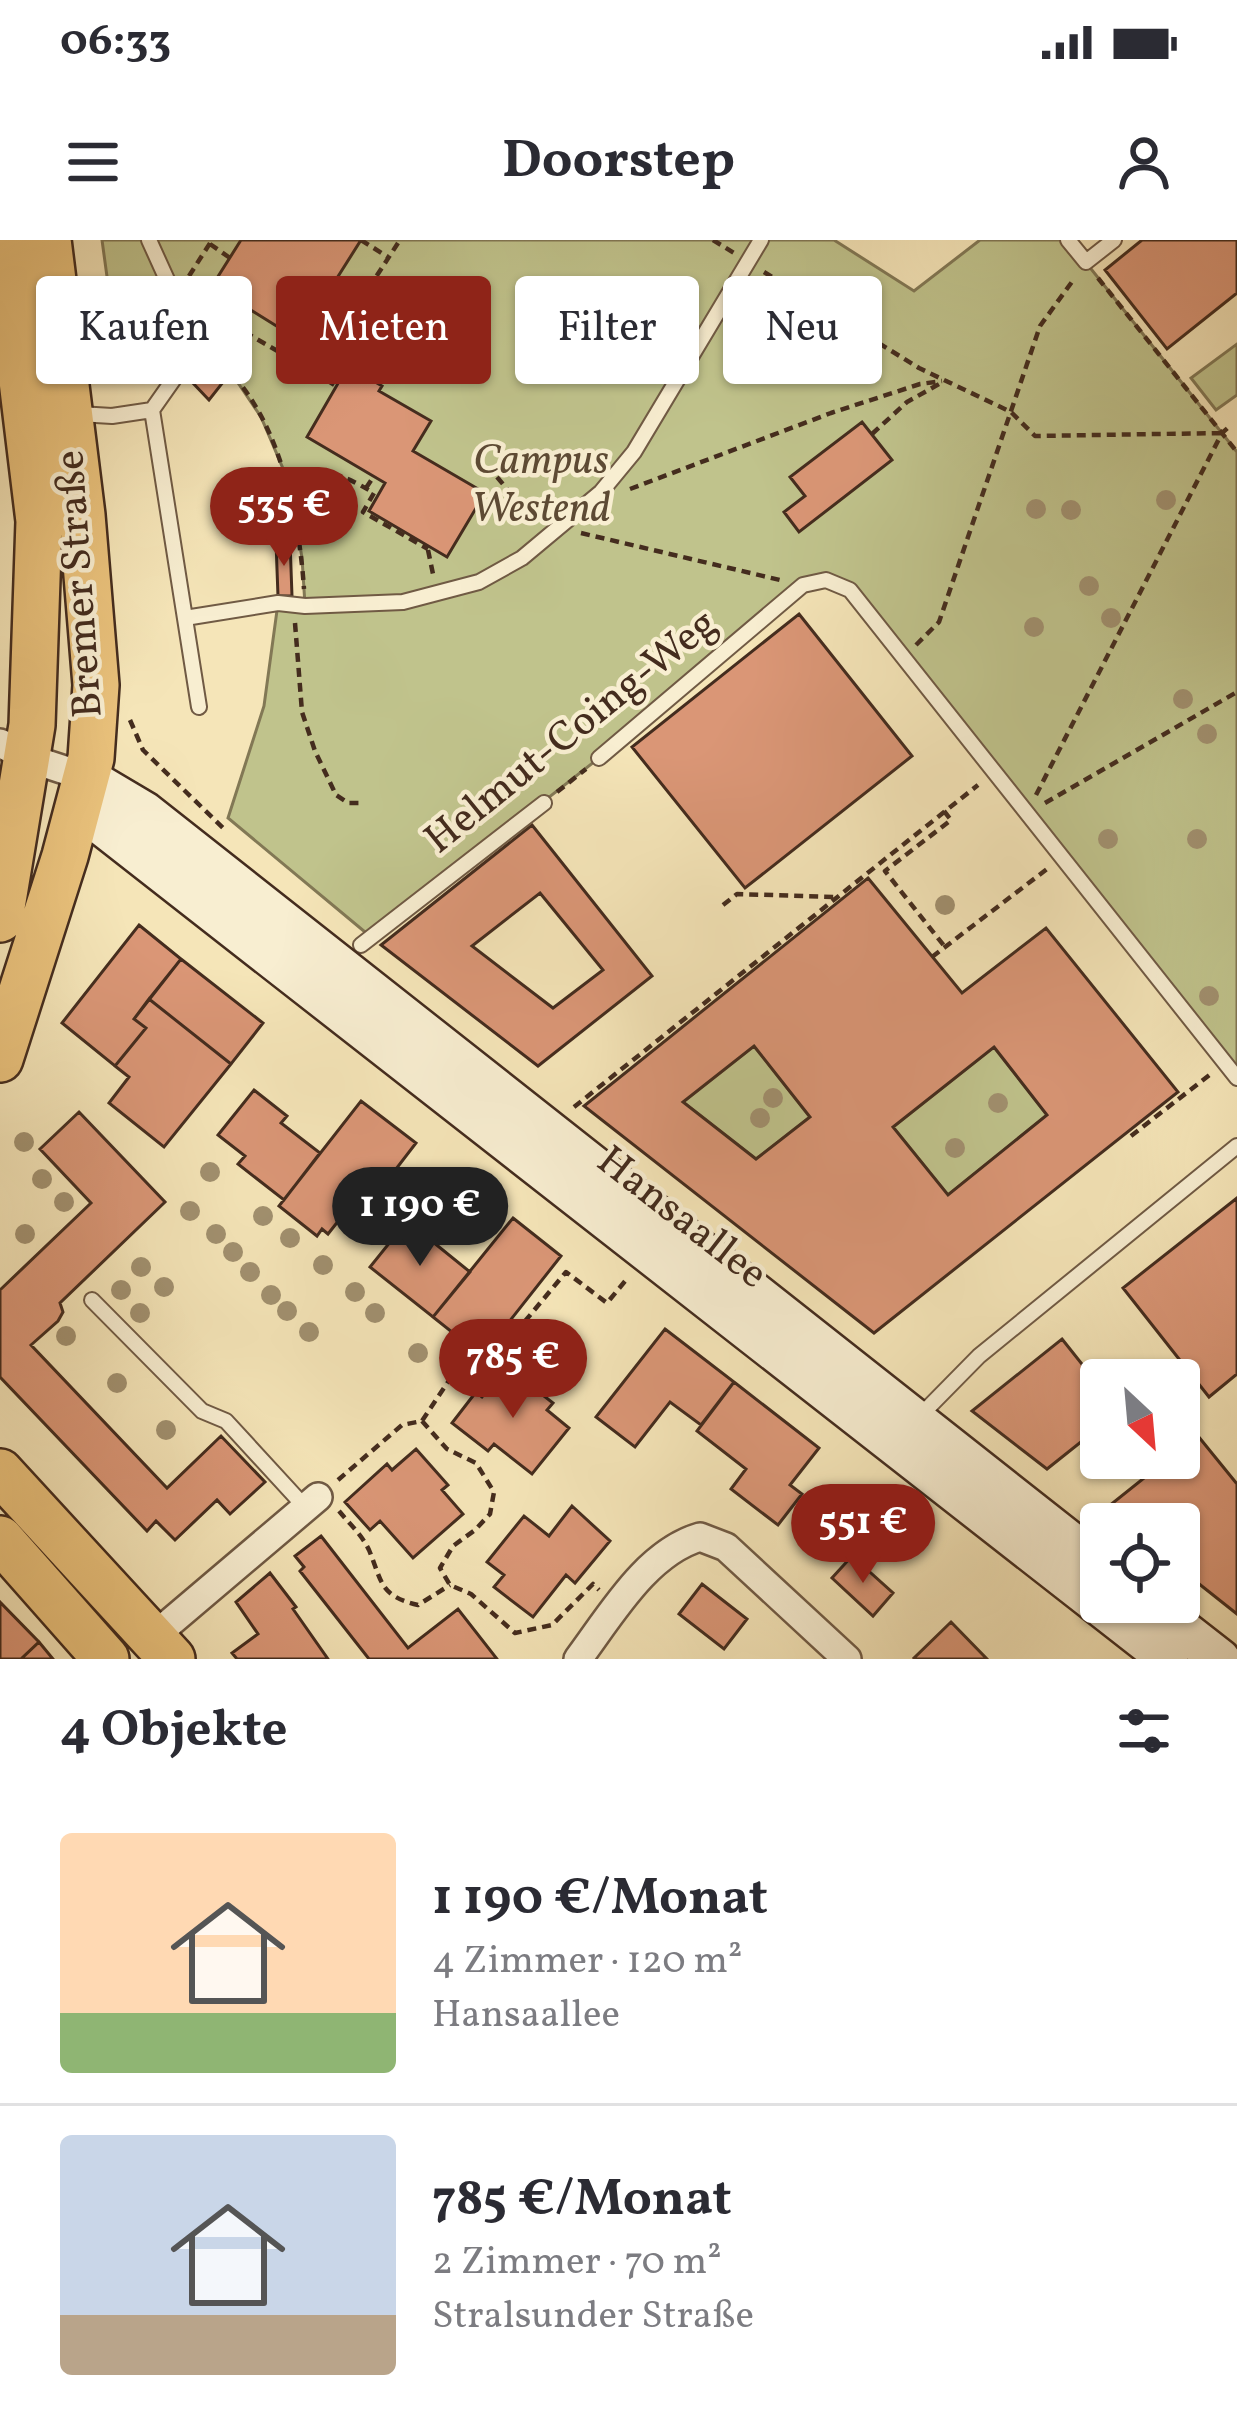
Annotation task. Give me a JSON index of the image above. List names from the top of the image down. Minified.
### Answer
{"streets":{"main road":["Bremer Straße","Hansaallee"],"lane":["Helmut-Coing-Weg"]},"crossings":[["Bremer Straße","Hansaallee"]],"parks":["Campus Westend"],"north":"bottom right","page":{"status":"06:33","header":"Doorstep","chip":["Kaufen","Mieten","Filter","Neu"],"price":["535 €","1 190 €","785 €","551 €"],"heading":"4 Objekte","list":[{"name":"1 190 €/Monat","note":"4 Zimmer · 120 m² · Hansaallee"},{"name":"785 €/Monat","note":"2 Zimmer · 70 m² · Stralsunder Straße"}]}}
